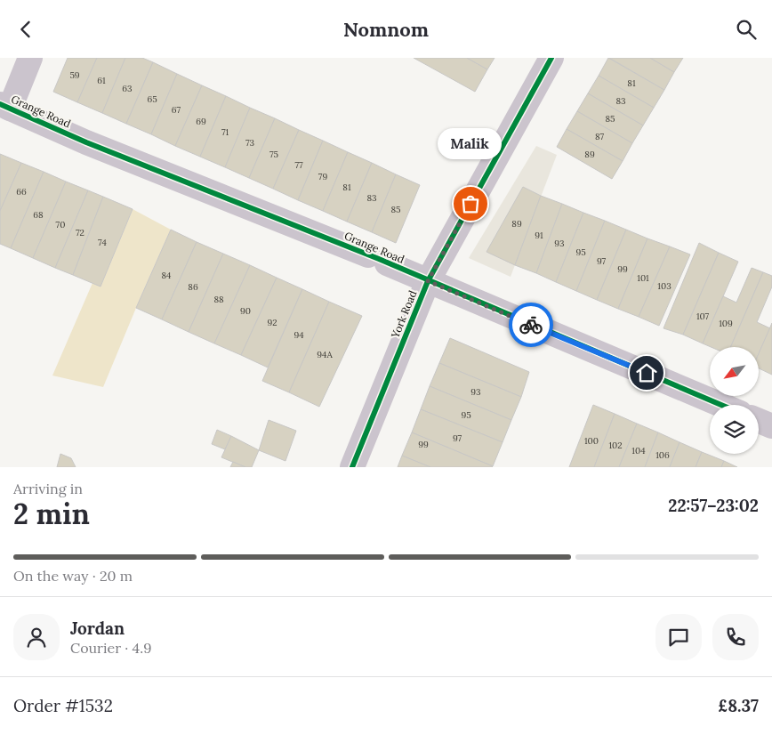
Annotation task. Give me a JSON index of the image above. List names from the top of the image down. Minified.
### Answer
{"streets":{"street":["Grange Road","York Road"]},"crossings":[["Grange Road","York Road"]],"places":["Malik"],"house_numbers":["59","61","81","63","65","83","67","85","69","71","87","73","75","89","77","79","81","66","83","85","68","89","70","72","91","74","93","95","97","99","84","101","103","86","88","90","107","92","109","94","94A","93","95","97","100","99","102","104","106"],"north":"bottom left","page":{"header":"Nomnom","bubble":"Malik","heading":["2 min","Arriving in","22:57–23:02"],"panel":["Jordan","Courier · 4.9","Order #1532","£8.37"],"bar":"On the way · 20 m"}}
